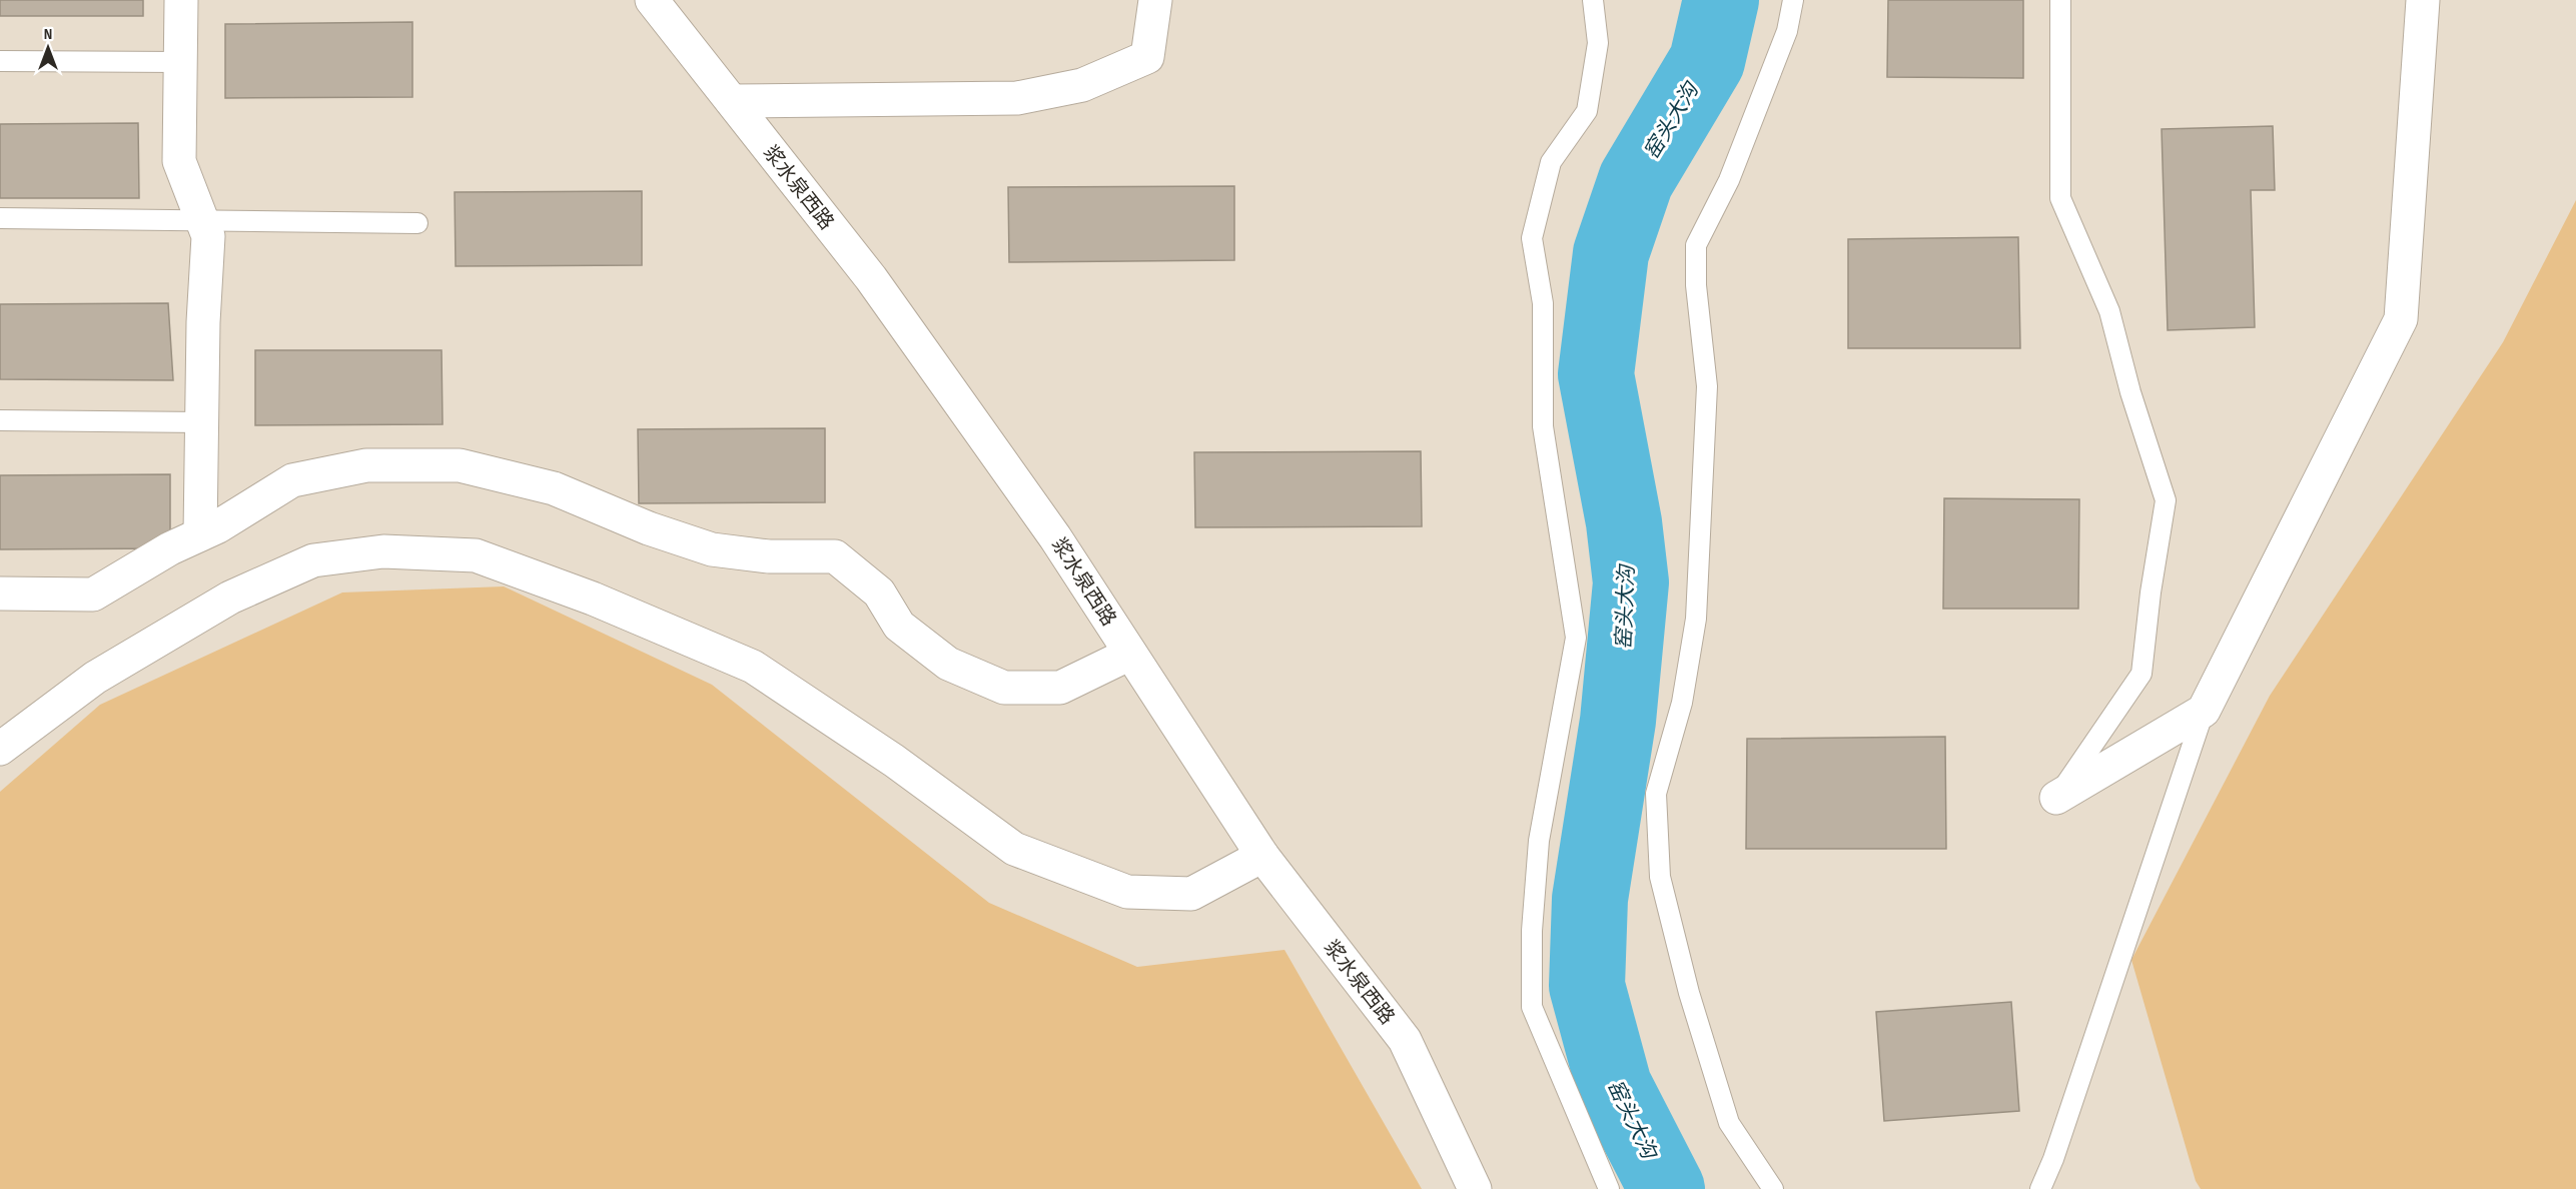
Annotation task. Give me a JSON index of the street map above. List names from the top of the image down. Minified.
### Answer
{"streets":{"street":["浆水泉西路"]},"water":["窑头大沟"],"north":"top"}
